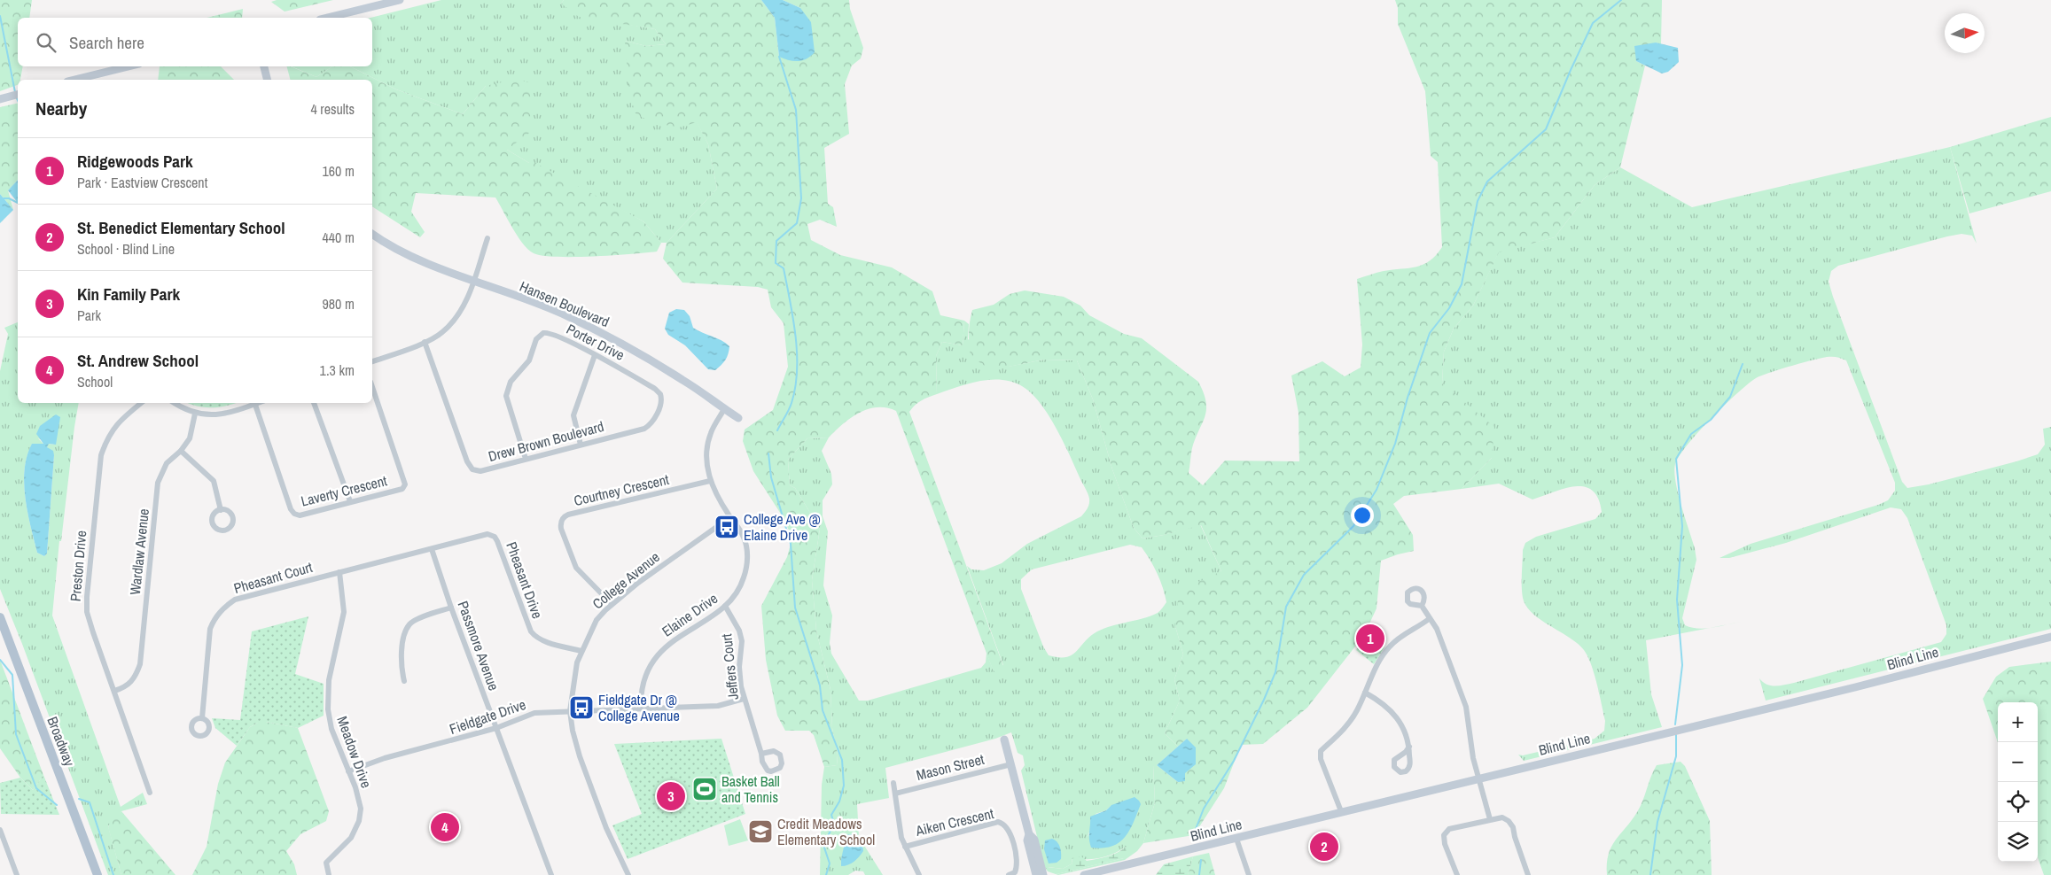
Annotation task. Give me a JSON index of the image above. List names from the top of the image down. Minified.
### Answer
{"streets":{"main road":["Broadway"],"street":["Hansen Boulevard","Porter Drive","Drew Brown Boulevard","Courtney Crescent","Laverty Crescent","Wardlaw Avenue","Preston Drive","Pheasant Court","Pheasant Drive","College Avenue","Elaine Drive","Passmore Avenue","Blind Line","Jeffers Court","Fieldgate Drive","Meadow Drive","Mason Street","Aiken Crescent"]},"crossings":[["Porter Drive","Drew Brown Boulevard"],["Courtney Crescent","College Avenue"],["Wardlaw Avenue","Preston Drive"],["Pheasant Court","Pheasant Drive"],["Pheasant Court","Meadow Drive"],["Pheasant Drive","College Avenue"],["Pheasant Drive","Passmore Avenue"],["Pheasant Drive","Meadow Drive"],["College Avenue","Elaine Drive"],["College Avenue","Fieldgate Drive"],["Elaine Drive","Jeffers Court"],["Elaine Drive","Fieldgate Drive"],["Passmore Avenue","Fieldgate Drive"],["Jeffers Court","Fieldgate Drive"],["Fieldgate Drive","Meadow Drive"]],"places":{"bus stop":["College Ave @ Elaine Drive","Fieldgate Dr @ College Avenue"],"sports":["Basket Ball and Tennis"],"school or university":["Credit Meadows Elementary School"]},"north":"right","page":{"search":"Search here","heading":["Nearby","4 results"],"list":[{"mark":"1","name":"Ridgewoods Park","note":"Park · Eastview Crescent","value":"160 m"},{"mark":"2","name":"St. Benedict Elementary School","note":"School · Blind Line","value":"440 m"},{"mark":"3","name":"Kin Family Park","note":"Park","value":"980 m"},{"mark":"4","name":"St. Andrew School","note":"School","value":"1.3 km"}],"pins":["1","3","4","2"],"map_buttons":["+","−"]}}
